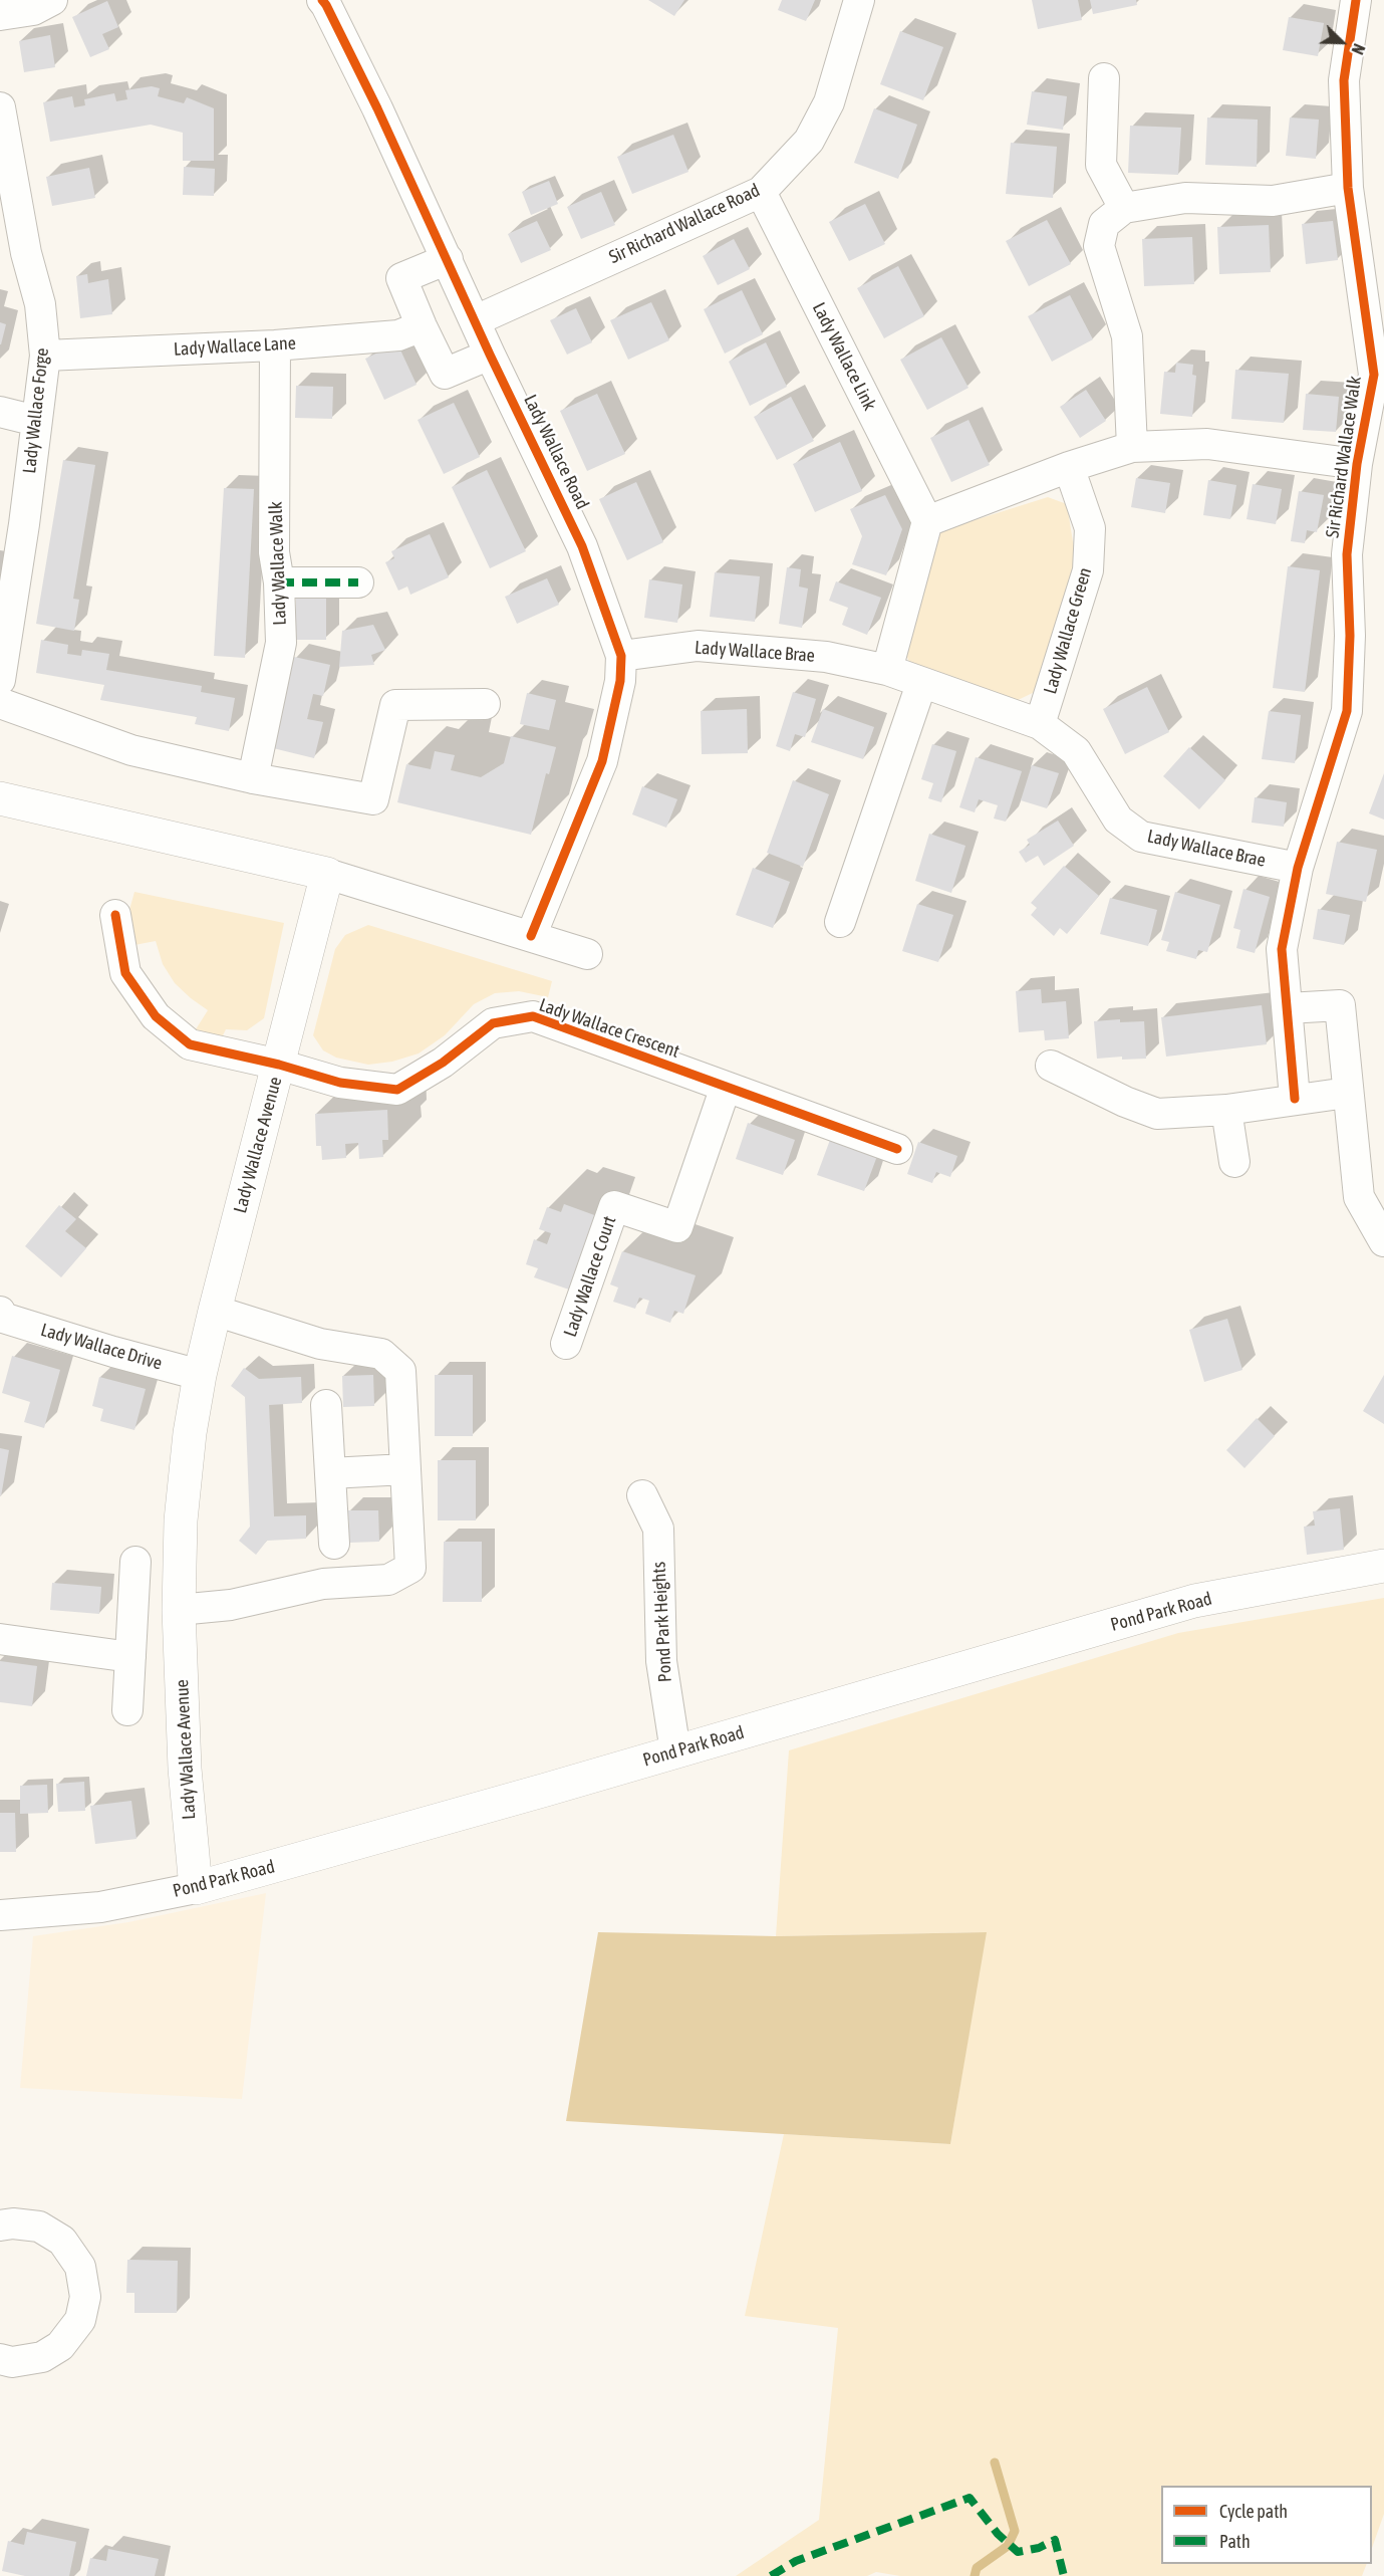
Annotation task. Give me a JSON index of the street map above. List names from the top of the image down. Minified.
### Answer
{"streets":{"main road":["Lady Wallace Avenue","Pond Park Road"],"street":["Sir Richard Wallace Road","Lady Wallace Lane","Lady Wallace Link","Lady Wallace Forge","Lady Wallace Road","Sir Richard Wallace Walk","Lady Wallace Walk","Lady Wallace Green","Lady Wallace Brae","Lady Wallace Crescent","Lady Wallace Court","Lady Wallace Drive","Pond Park Heights"]},"crossings":[["Sir Richard Wallace Road","Lady Wallace Link"],["Sir Richard Wallace Road","Lady Wallace Road"],["Lady Wallace Lane","Lady Wallace Forge"],["Lady Wallace Lane","Lady Wallace Walk"],["Lady Wallace Road","Lady Wallace Brae"],["Sir Richard Wallace Walk","Lady Wallace Brae"],["Lady Wallace Green","Lady Wallace Brae"],["Lady Wallace Crescent","Lady Wallace Avenue"],["Lady Wallace Crescent","Lady Wallace Court"],["Lady Wallace Avenue","Lady Wallace Drive"],["Lady Wallace Avenue","Pond Park Road"],["Pond Park Road","Pond Park Heights"]],"legend":["Cycle path","Path"],"north":"bottom right"}
